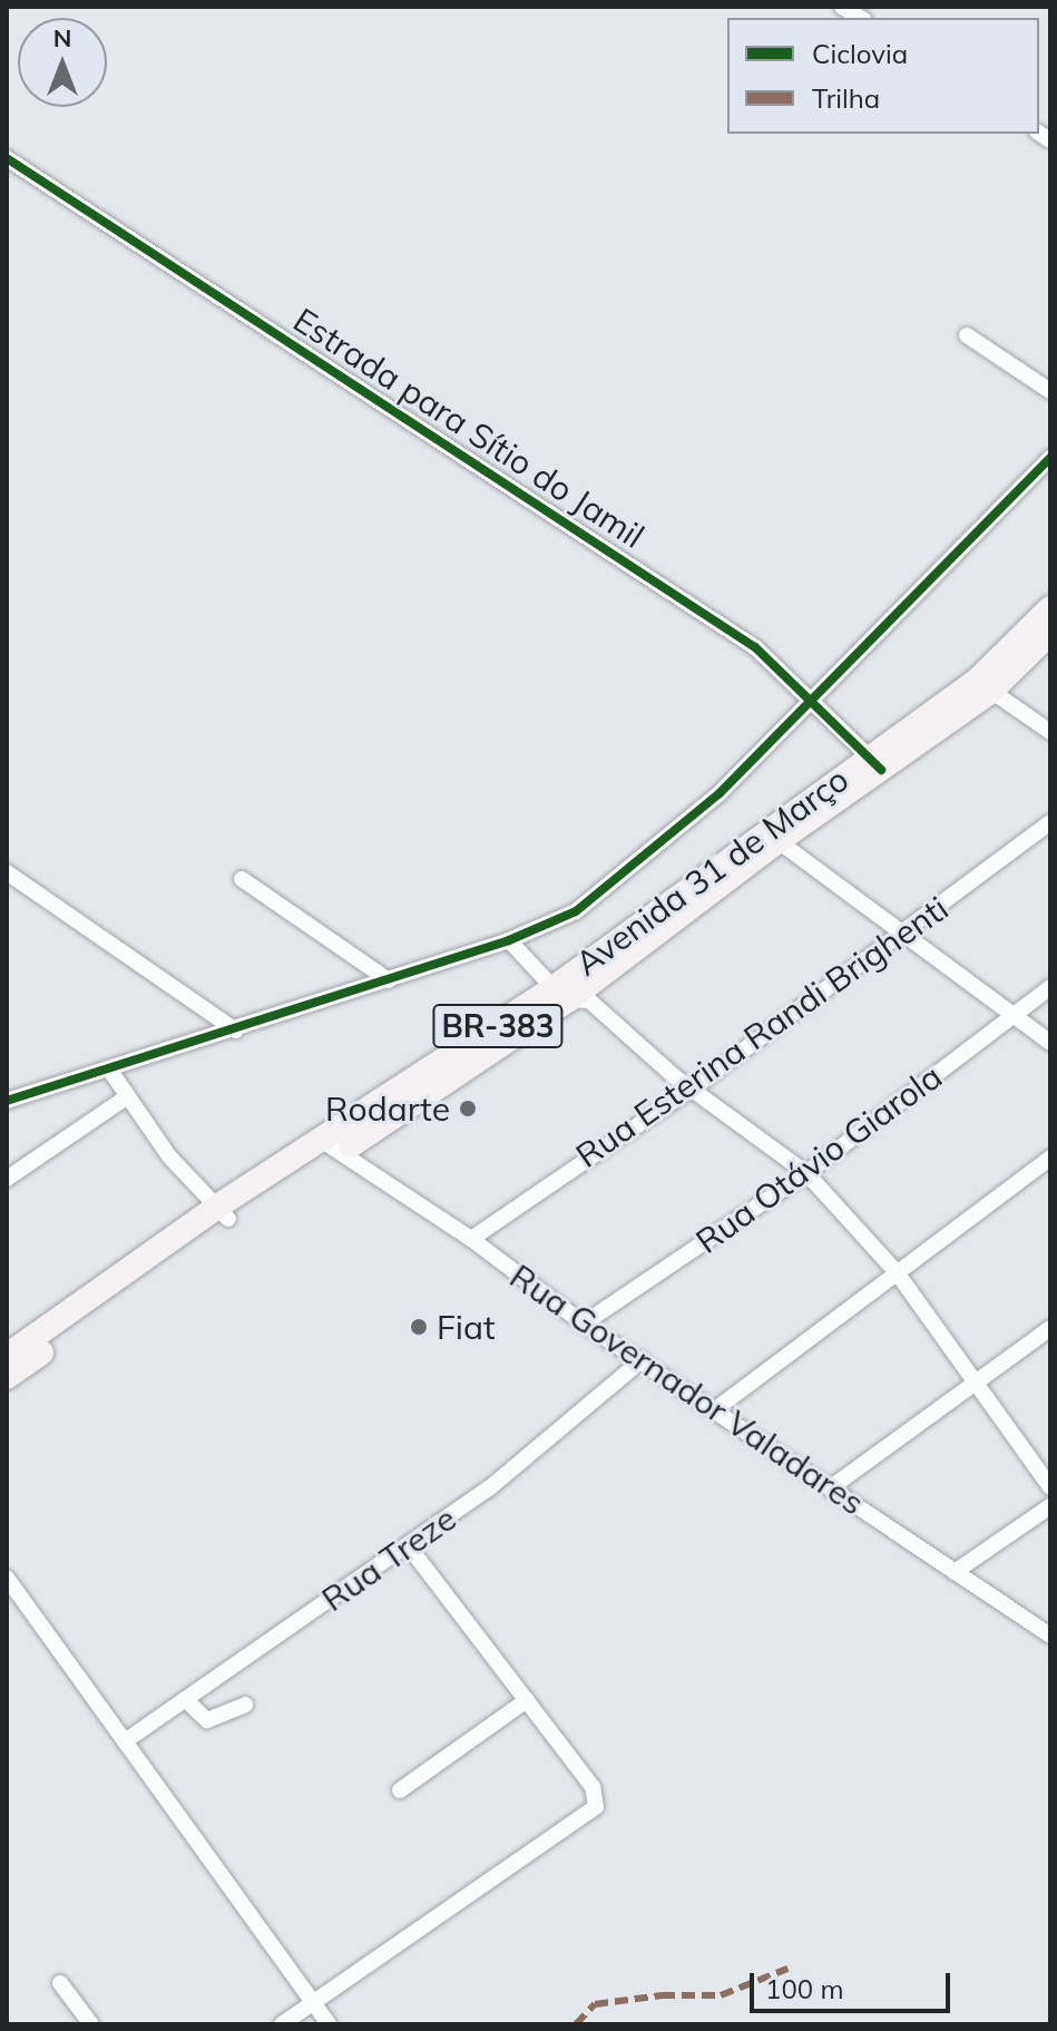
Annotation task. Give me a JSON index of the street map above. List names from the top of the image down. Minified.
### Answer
{"streets":{"main road":["Avenida 31 de Março","BR-383"],"street":["Estrada para Sítio do Jamil","Rua Esterina Randi Brighenti","Rua Otávio Giarola","Rua Governador Valadares","Rua Treze"]},"crossings":[["Estrada para Sítio do Jamil","Avenida 31 de Março"],["Avenida 31 de Março","Rua Governador Valadares"],["Rua Esterina Randi Brighenti","Rua Governador Valadares"],["Rua Otávio Giarola","Rua Governador Valadares"],["Rua Governador Valadares","Rua Treze"]],"places":["Rodarte","Fiat"],"legend":["Ciclovia","Trilha"],"scale_bar":"100 m","north":"top"}
